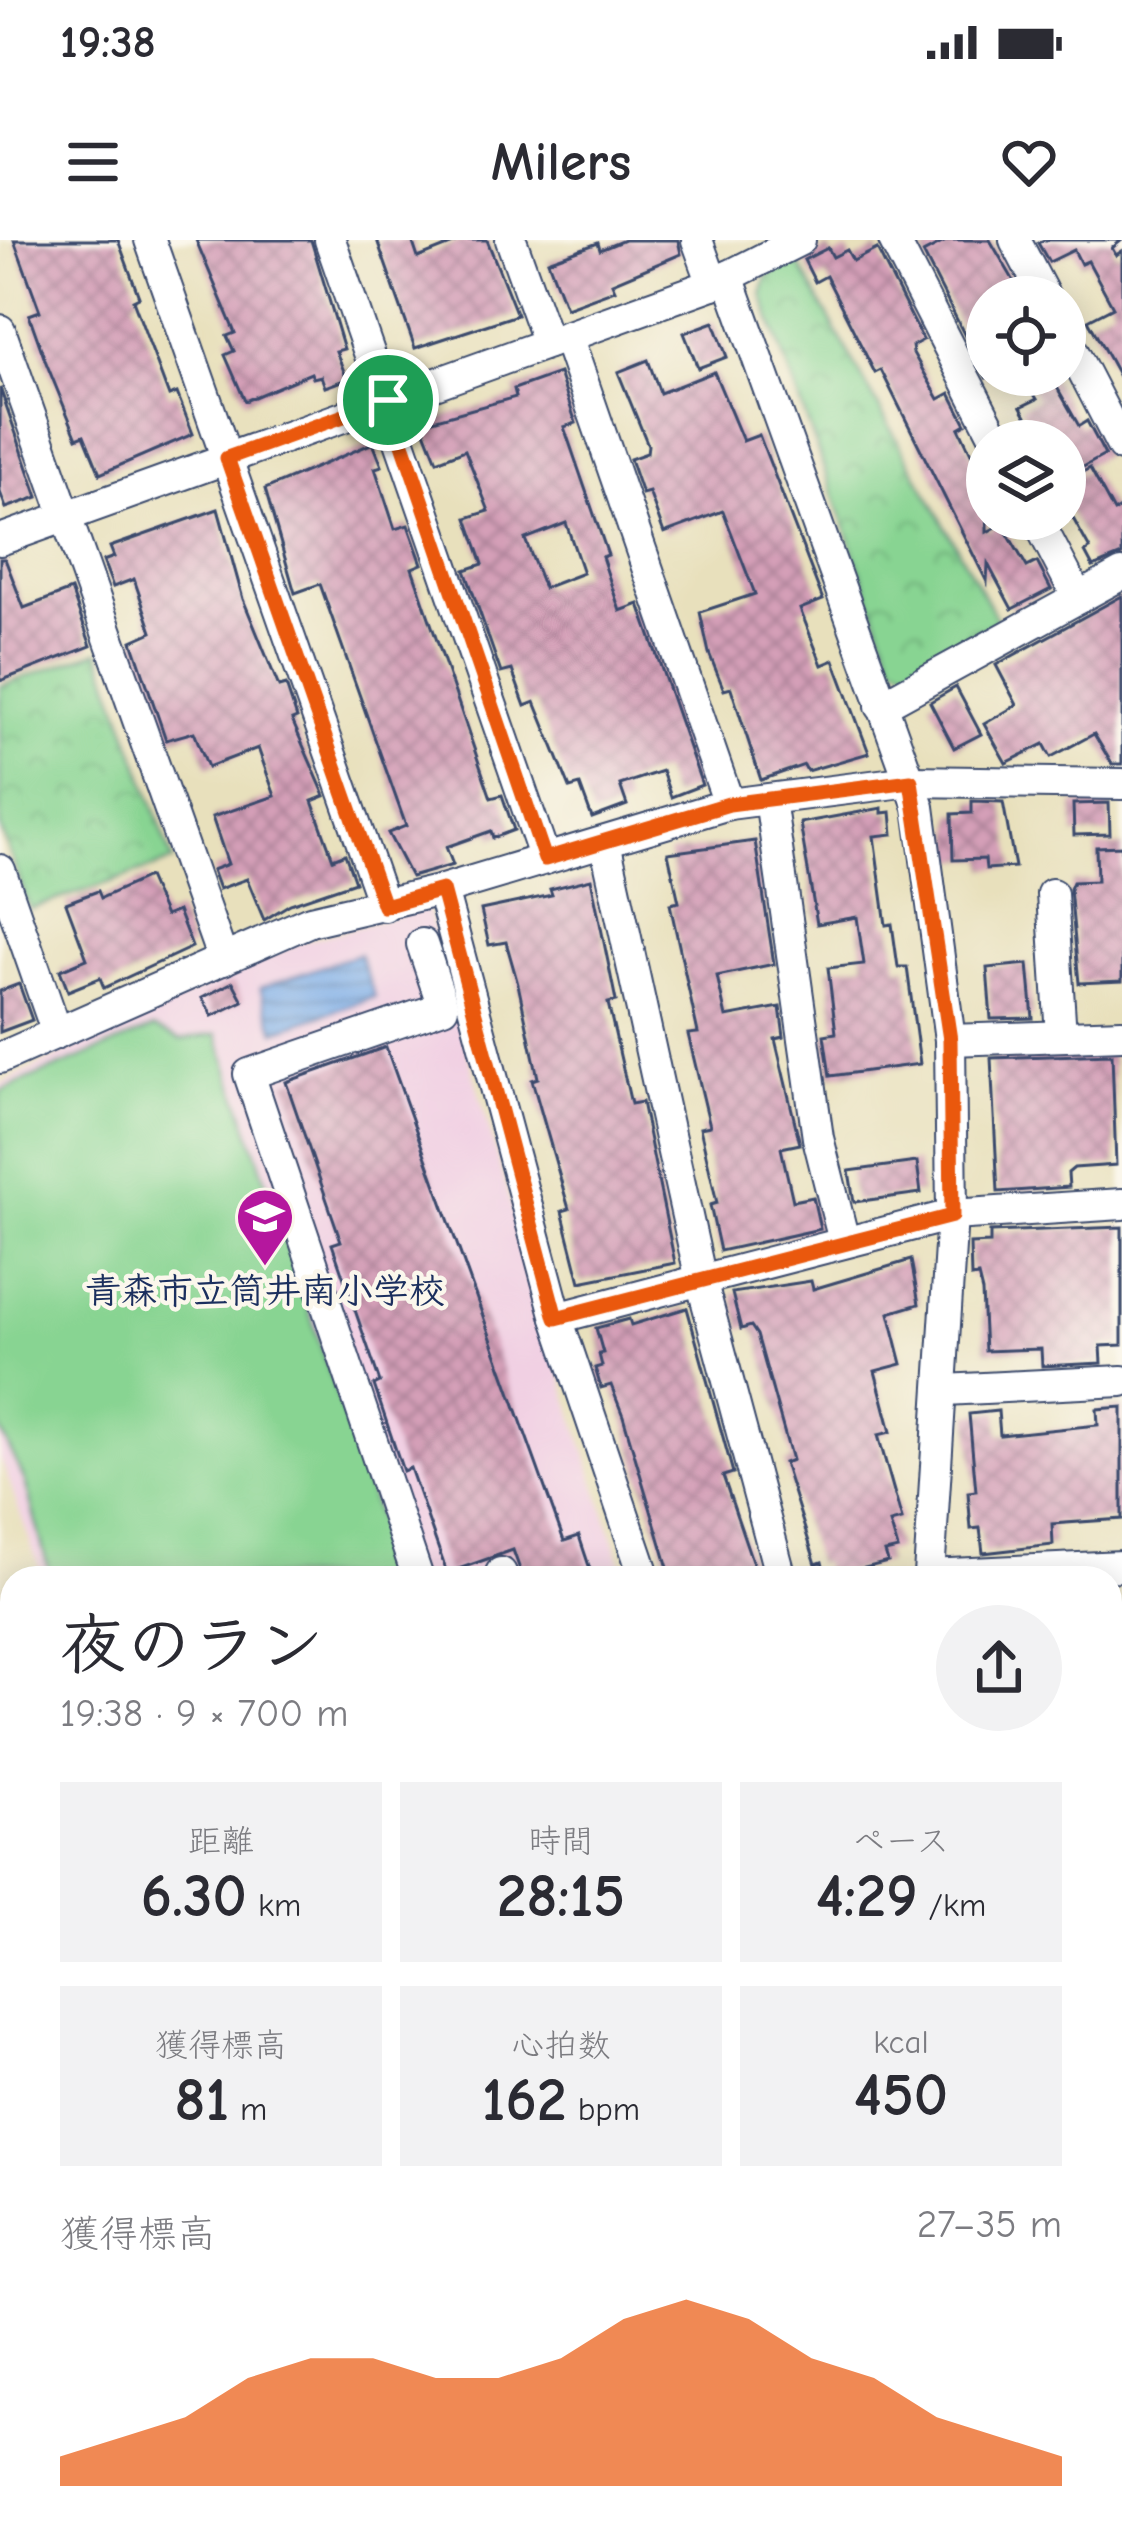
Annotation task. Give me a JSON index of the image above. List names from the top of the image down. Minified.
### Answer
{"places":{"school or university":["青森市立筒井南小学校"]},"page":{"status":"19:38","header":"Milers","heading":["夜のラン","19:38 · 9 × 700 m"],"stats":[["距離","6.30 km"],["時間","28:15"],["ペース","4:29 /km"],["獲得標高","81 m"],["心拍数","162 bpm"],["kcal","450"]],"chart":["獲得標高","27–35 m"]}}
